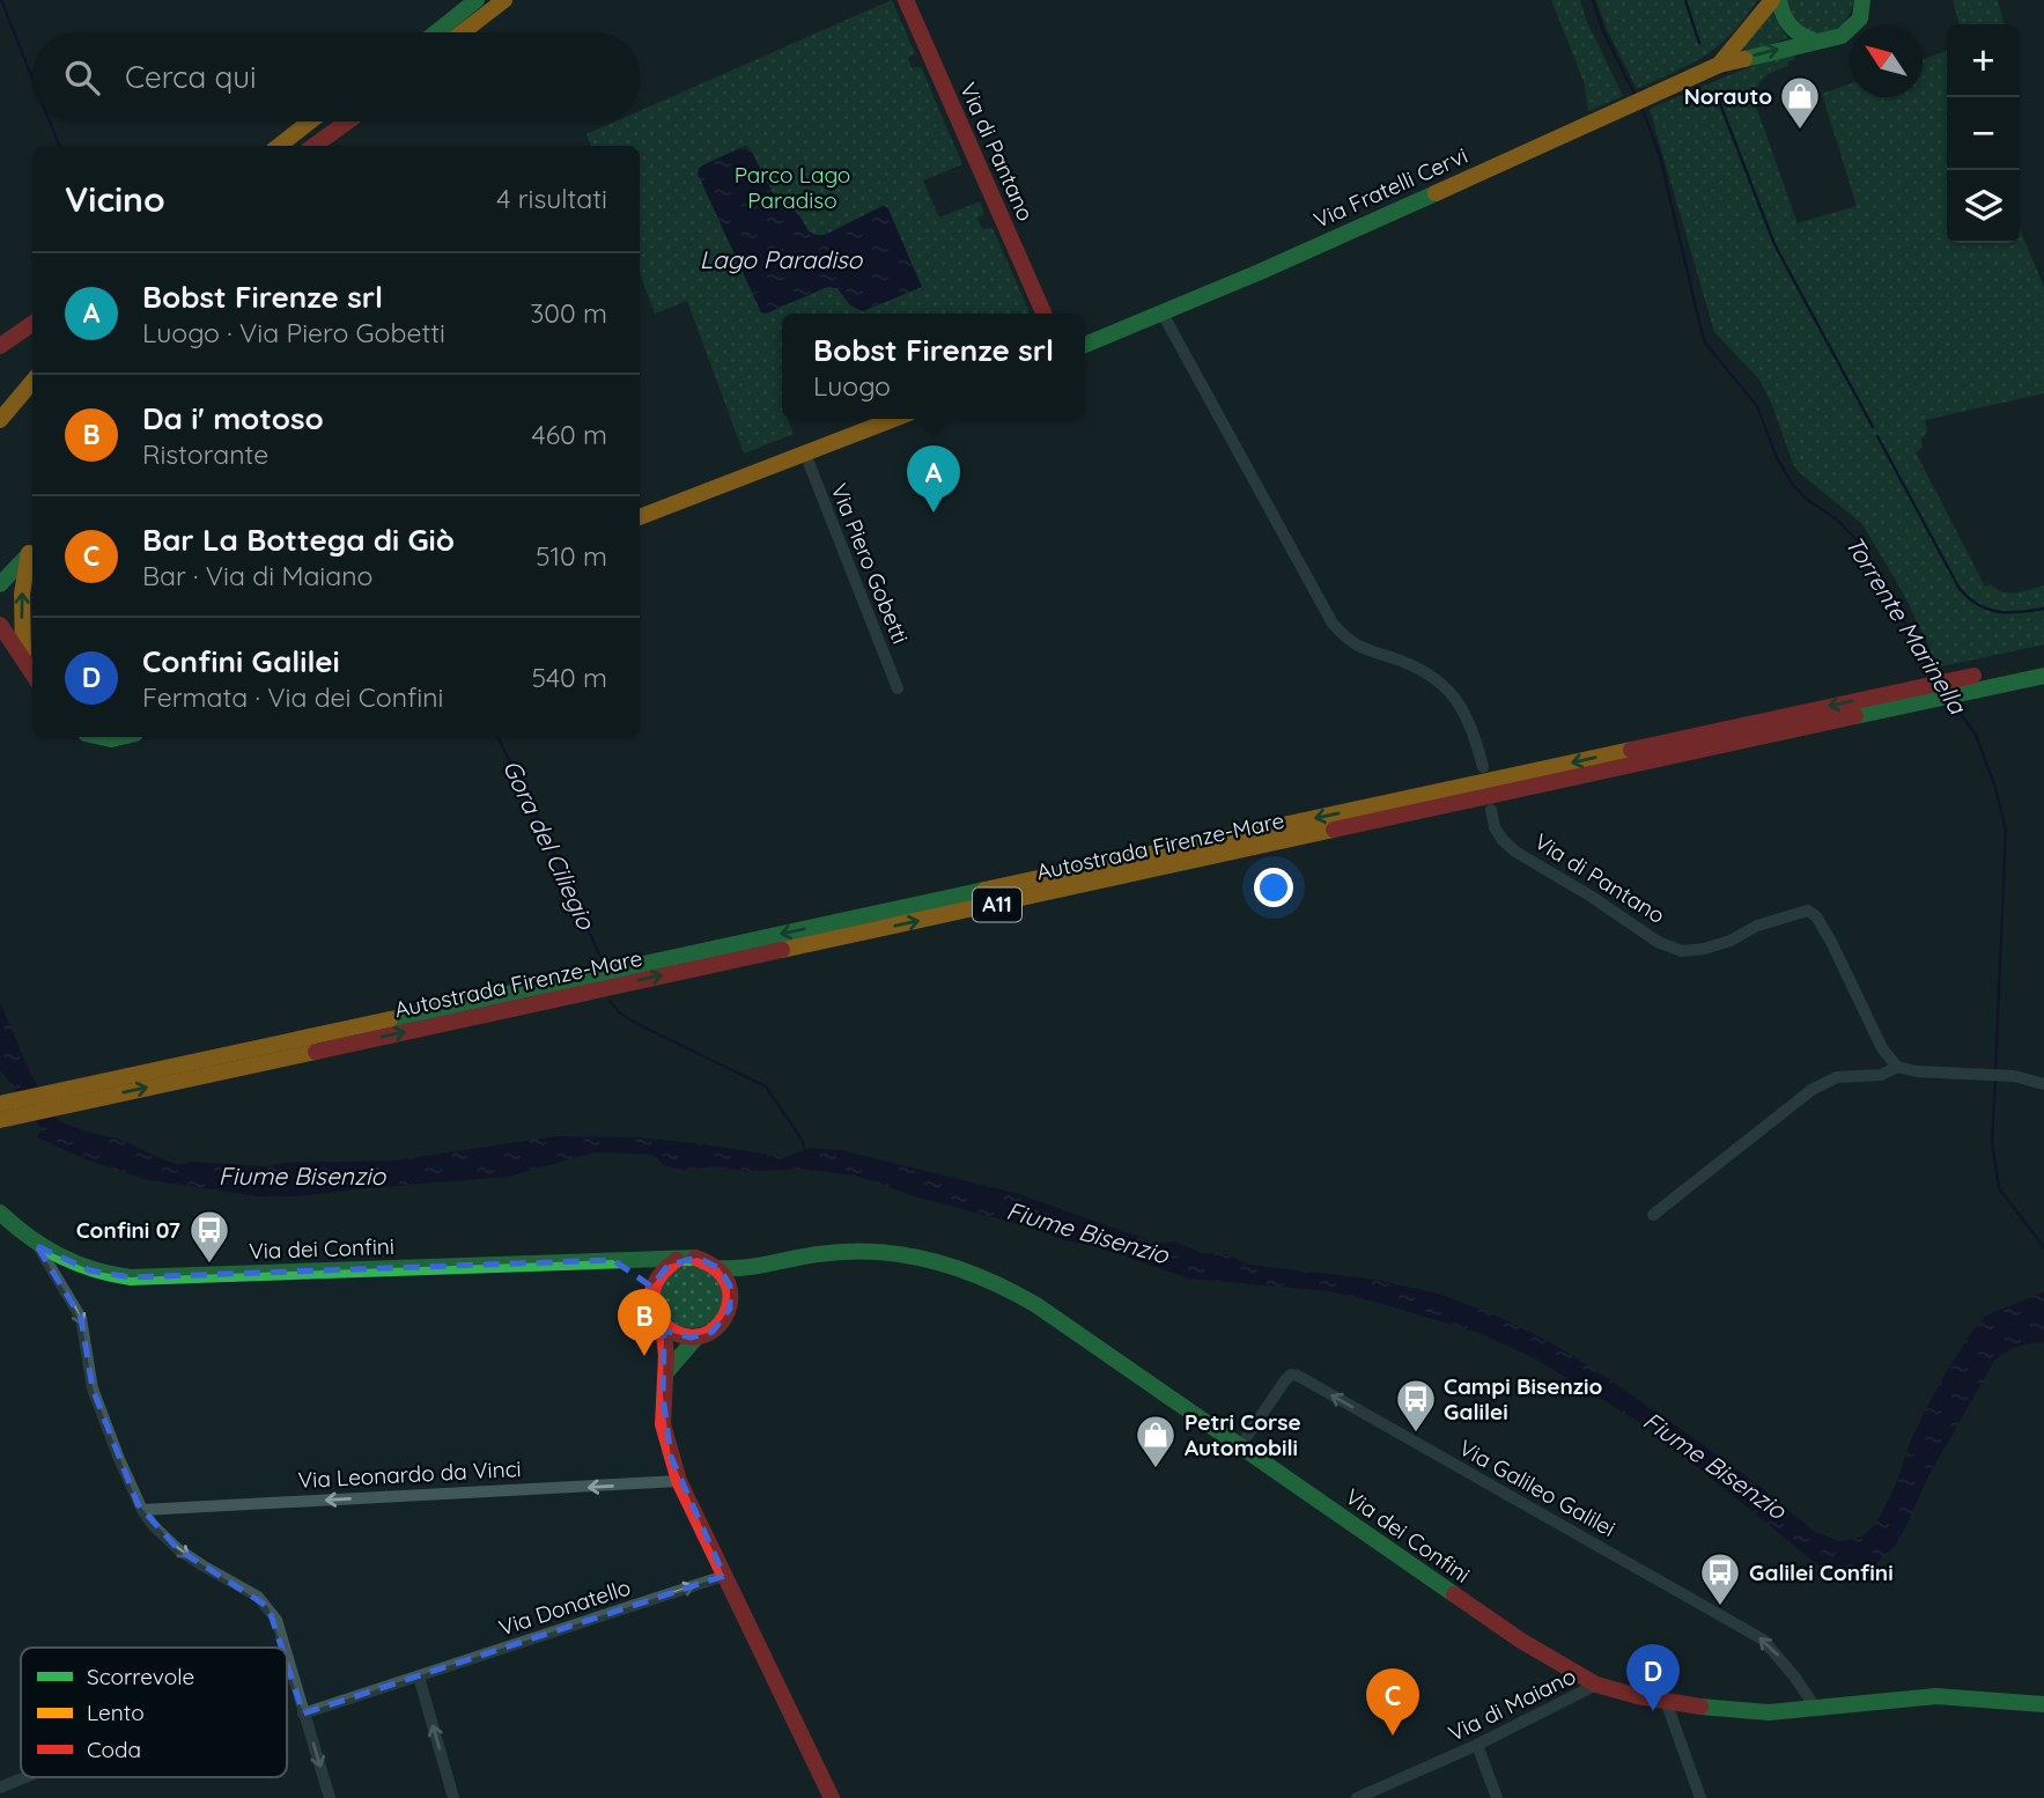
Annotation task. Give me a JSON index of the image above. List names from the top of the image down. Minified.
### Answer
{"streets":{"main road":["Via di Pantano","Via Fratelli Cervi","Autostrada Firenze-Mare","A11","Via dei Confini"],"street":["Via Piero Gobetti","Via Leonardo da Vinci","Via Galileo Galilei","Via Donatello","Via di Maiano"]},"crossings":[["Via dei Confini","Via Galileo Galilei"],["Via dei Confini","Via di Maiano"]],"one_way":["Via Leonardo da Vinci","Via Galileo Galilei","Via Donatello"],"water":["Lago Paradiso","Torrente Marinella","Gora del Ciliegio","Fiume Bisenzio"],"parks":["Parco Lago Paradiso"],"places":{"shop":["Norauto","Petri Corse Automobili"],"bus stop":["Confini 07","Campi Bisenzio Galilei","Galilei Confini"]},"legend":["Scorrevole","Lento","Coda"],"north":"top left","page":{"map_buttons":["+","−"],"search":"Cerca qui","heading":["Vicino","4 risultati"],"list":[{"mark":"A","name":"Bobst Firenze srl","note":"Luogo · Via Piero Gobetti","value":"300 m"},{"mark":"B","name":"Da i' motoso","note":"Ristorante","value":"460 m"},{"mark":"C","name":"Bar La Bottega di Giò","note":"Bar · Via di Maiano","value":"510 m"},{"mark":"D","name":"Confini Galilei","note":"Fermata · Via dei Confini","value":"540 m"}],"popup":["Bobst Firenze srl","Luogo"],"pins":["A","B","D","C"]}}
